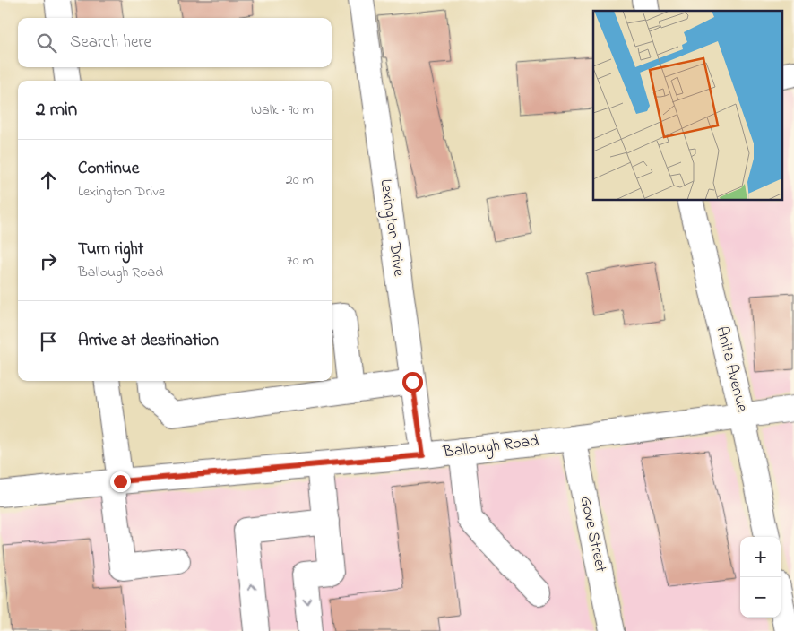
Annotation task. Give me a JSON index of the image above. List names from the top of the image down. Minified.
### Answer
{"streets":{"street":["Lexington Drive","Anita Avenue","Ballough Road","Gove Street"]},"crossings":[["Lexington Drive","Ballough Road"],["Anita Avenue","Ballough Road"],["Ballough Road","Gove Street"]],"page":{"search":"Search here","heading":["2 min","Walk · 90 m"],"list":[["Continue","Lexington Drive","20 m"],["Turn right","Ballough Road","70 m"],"Arrive at destination"],"map_buttons":["+","−"]}}
